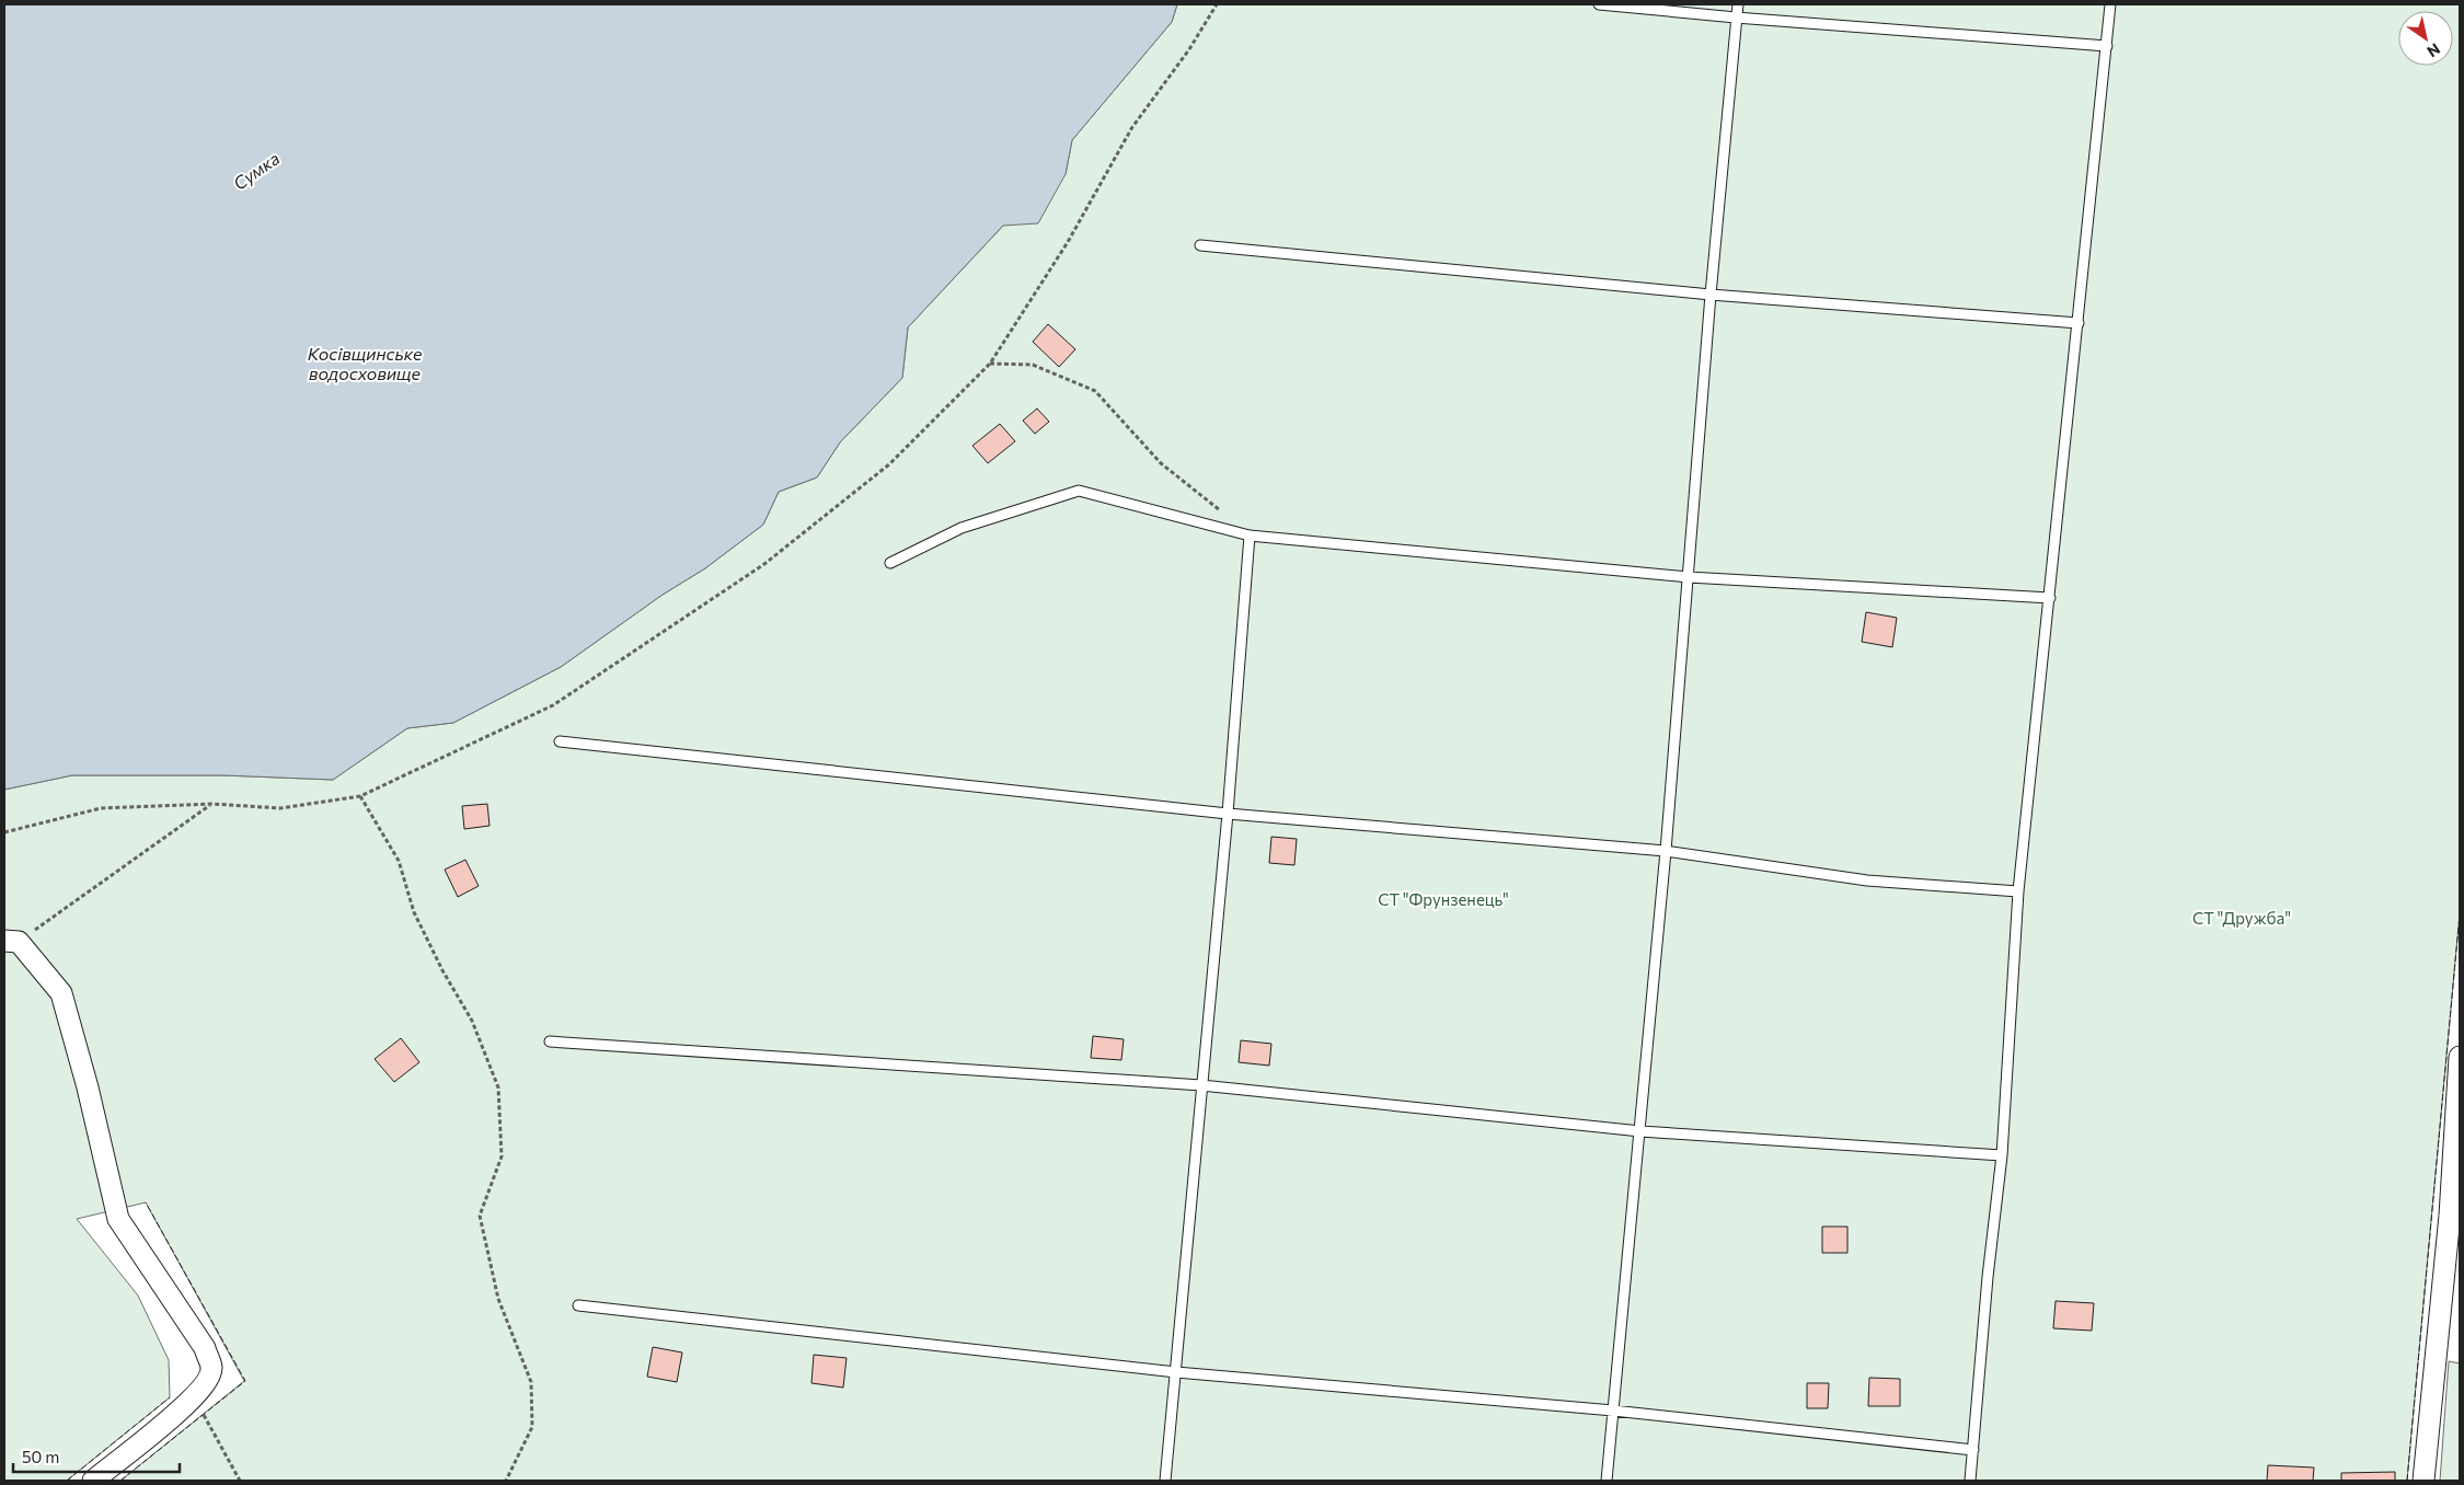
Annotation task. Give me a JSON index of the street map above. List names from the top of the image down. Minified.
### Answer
{"water":["Сумка","Косівщинське водосховище"],"parks":["СТ \"Фрунзенець\"","СТ \"Дружба\""],"scale_bar":"50 m","north":"bottom right"}
